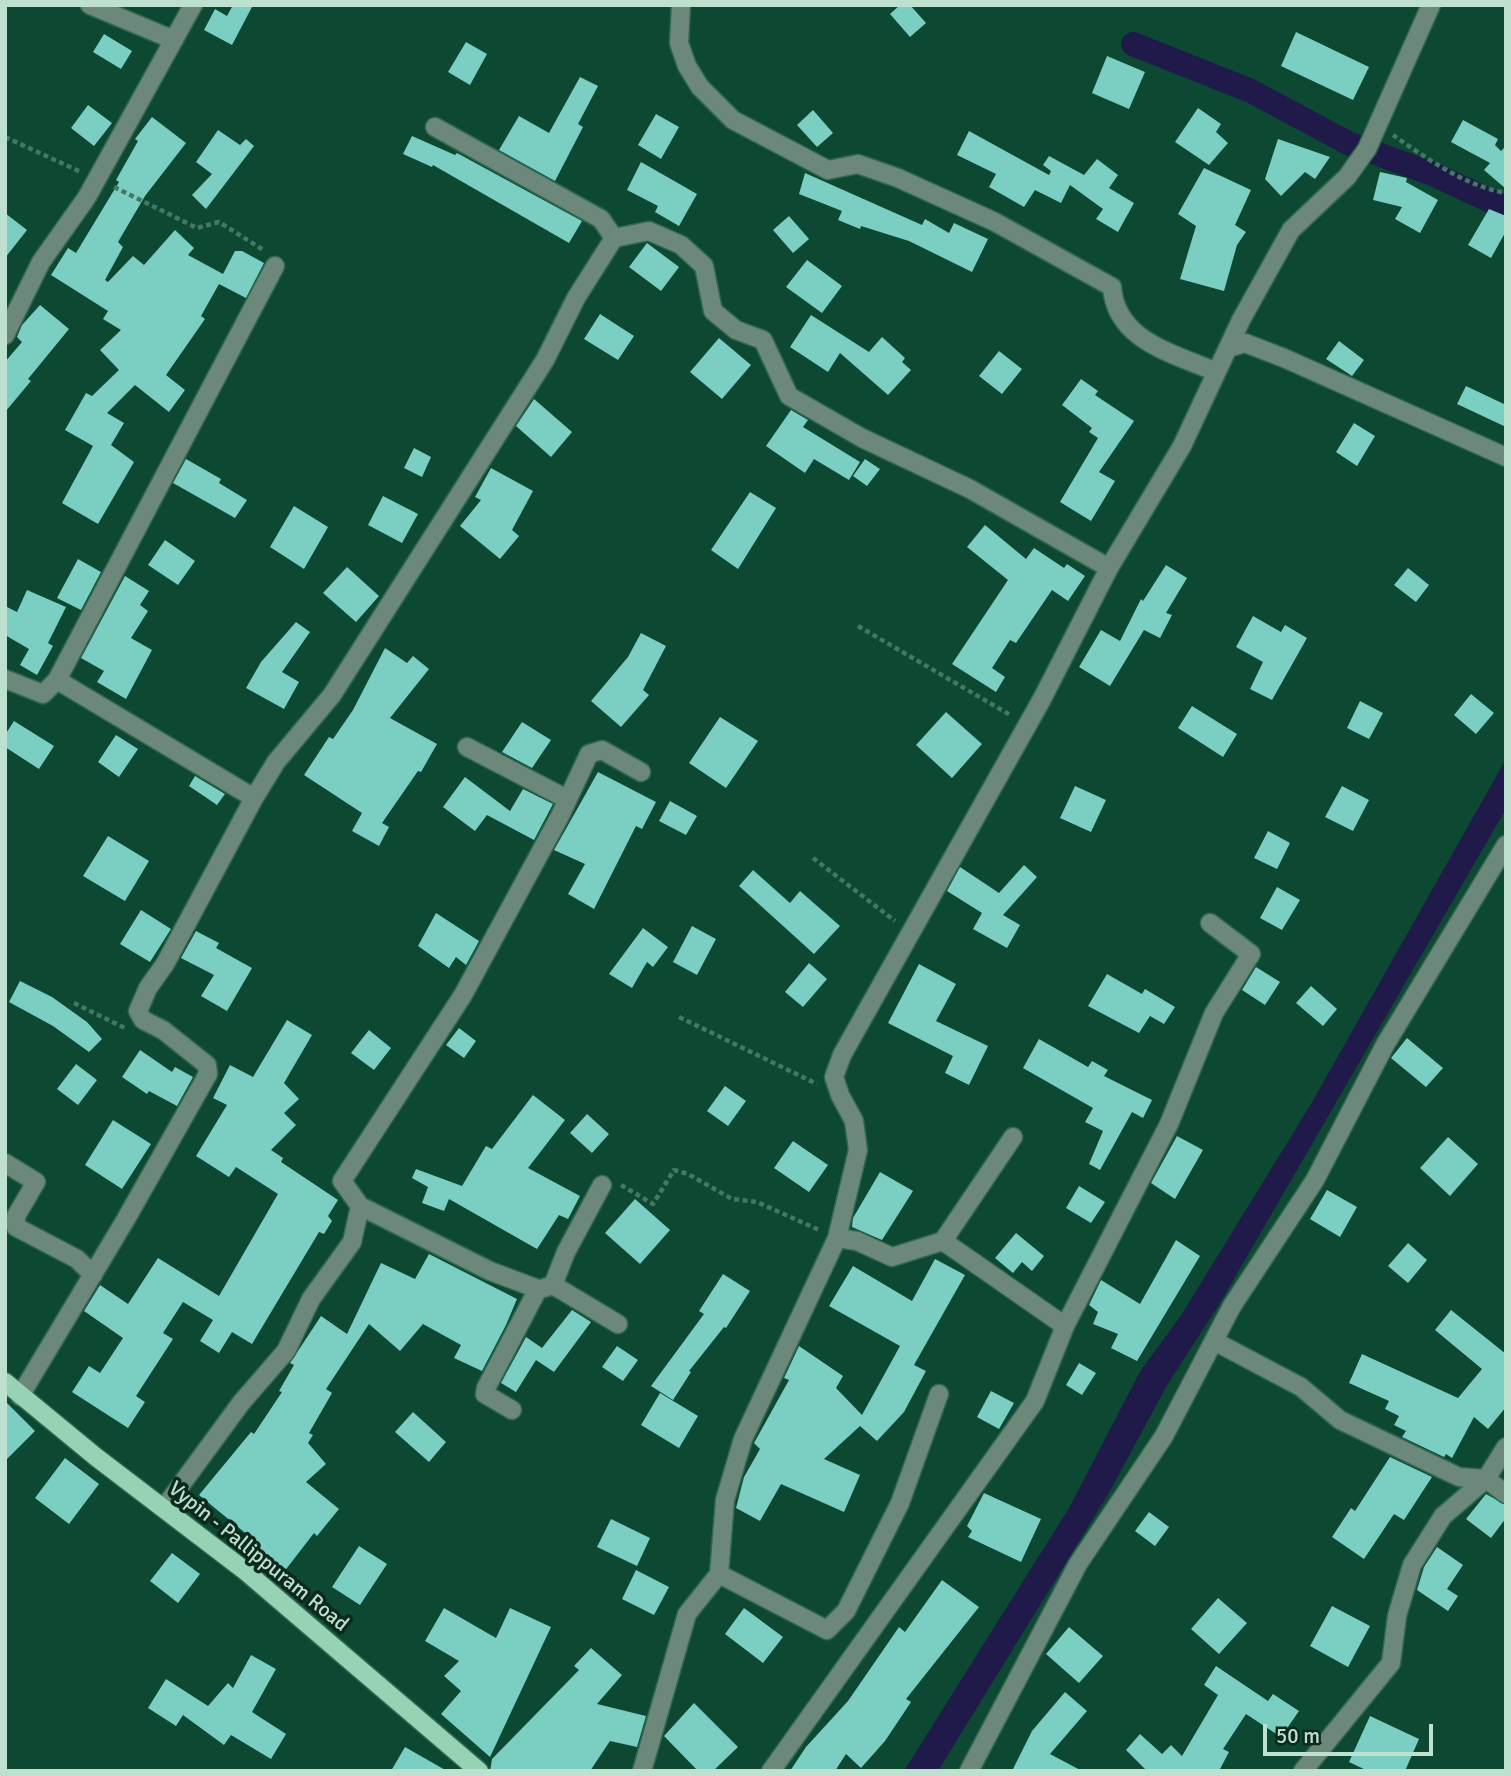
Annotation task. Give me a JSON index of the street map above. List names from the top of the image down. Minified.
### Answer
{"streets":{"main road":["Vypin - Pallippuram Road"]},"scale_bar":"50 m"}
